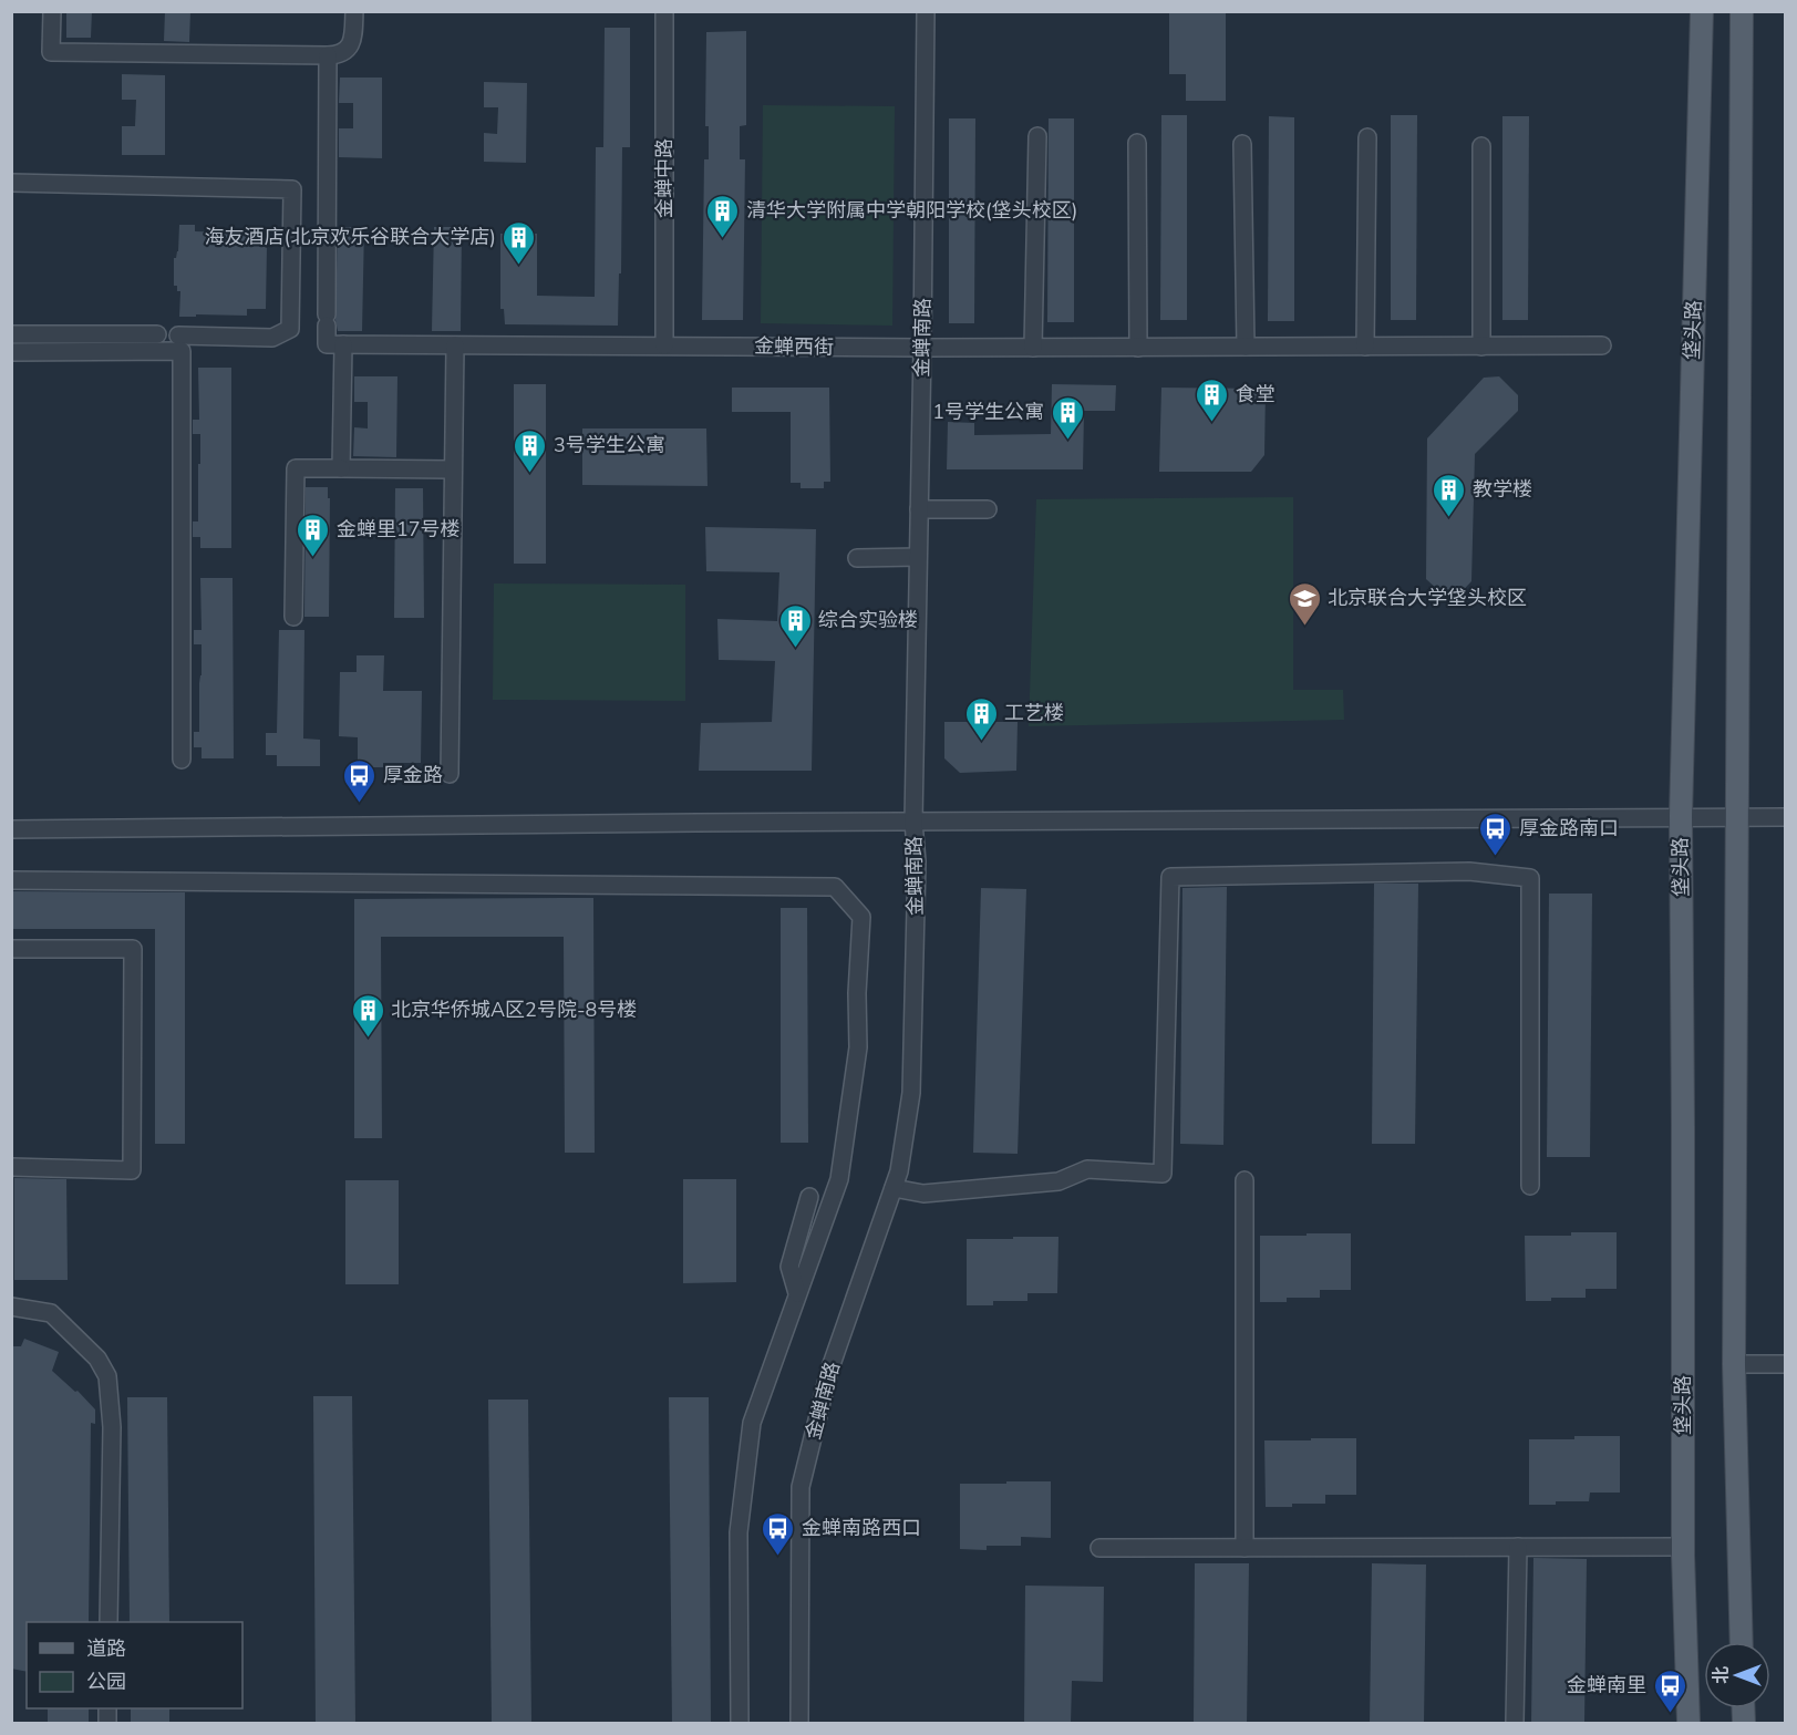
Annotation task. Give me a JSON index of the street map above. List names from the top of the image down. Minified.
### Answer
{"streets":{"main road":["垡头路"],"street":["金蝉中路","金蝉南路","金蝉西街"]},"crossings":[["金蝉中路","金蝉西街"],["金蝉南路","金蝉西街"]],"places":{"building":["清华大学附属中学朝阳学校(垡头校区)","海友酒店(北京欢乐谷联合大学店)","食堂","1号学生公寓","3号学生公寓","教学楼","金蝉里17号楼","综合实验楼","工艺楼","北京华侨城A区2号院-8号楼"],"school or university":["北京联合大学垡头校区"],"bus stop":["厚金路","厚金路南口","金蝉南路西口","金蝉南里"]},"legend":["道路","公园"],"north":"left"}
